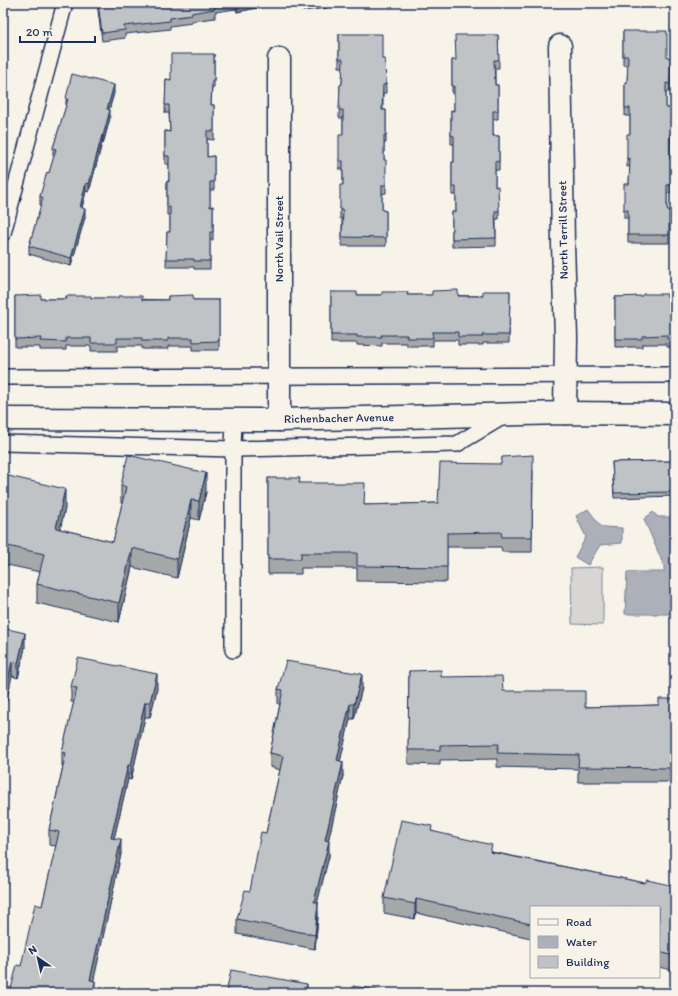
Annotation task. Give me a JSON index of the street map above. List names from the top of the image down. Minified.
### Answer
{"streets":{"street":["North Terrill Street","North Vail Street","Richenbacher Avenue"]},"crossings":[["North Terrill Street","Richenbacher Avenue"],["North Vail Street","Richenbacher Avenue"]],"legend":["Road","Water","Building"],"scale_bar":"20 m","north":"top left"}
